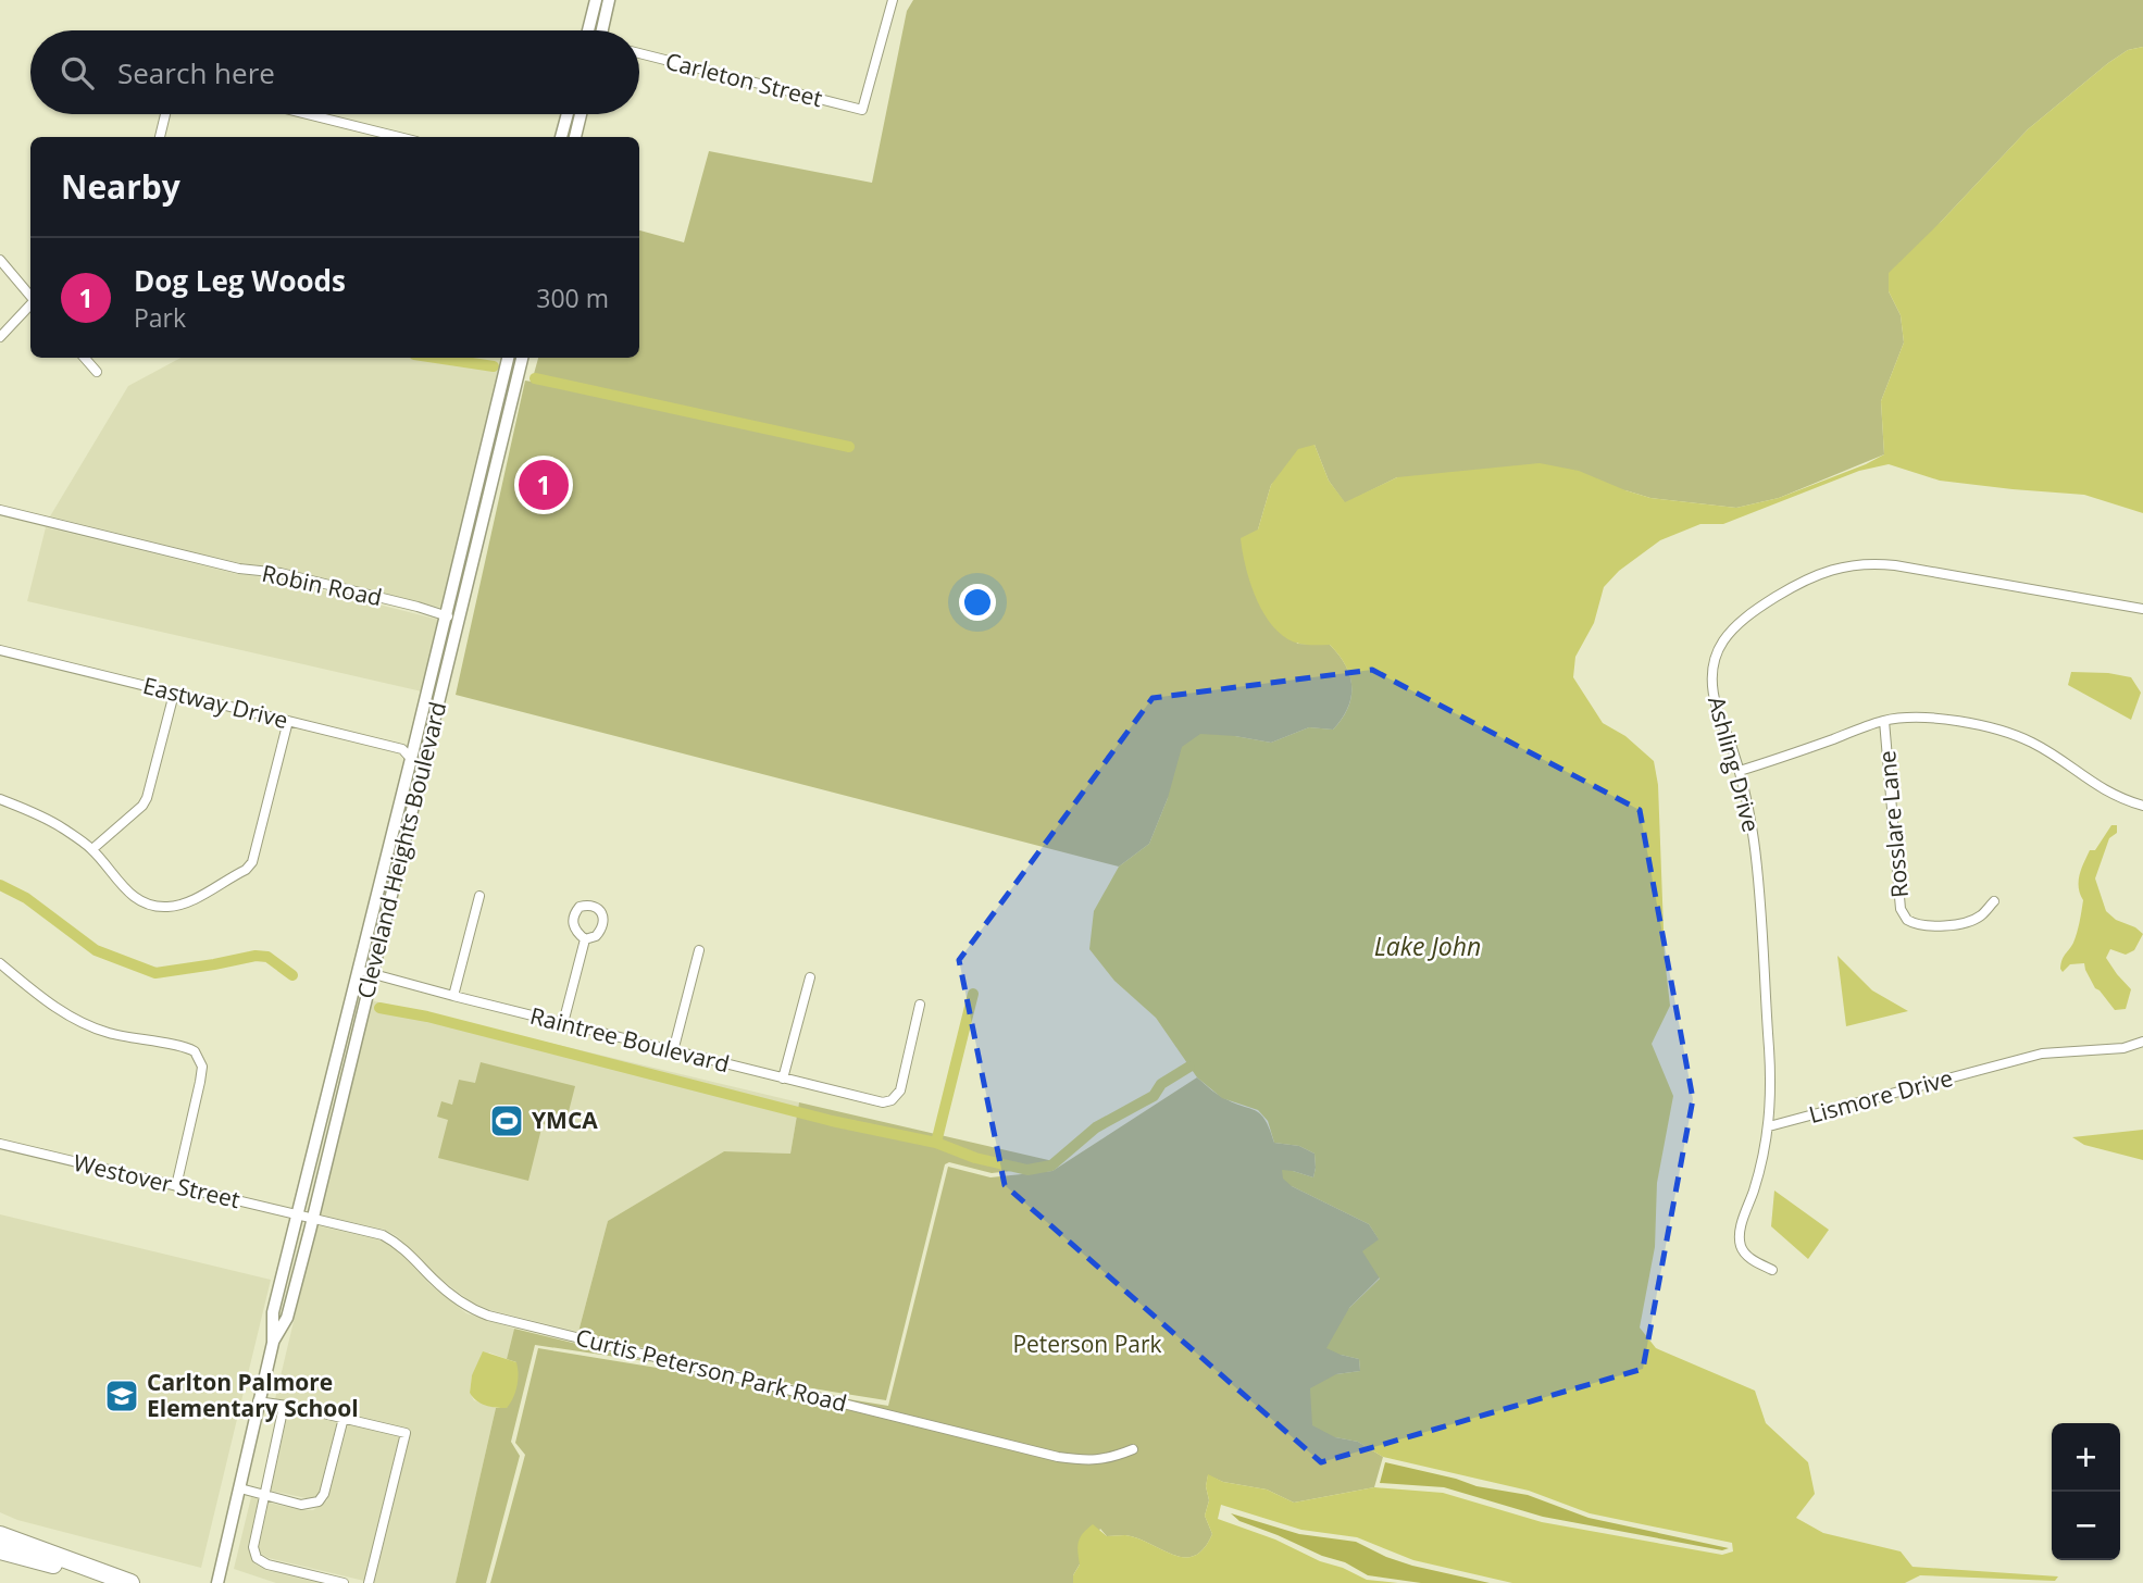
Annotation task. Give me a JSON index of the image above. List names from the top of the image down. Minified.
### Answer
{"streets":{"street":["Carleton Street","Robin Road","Eastway Drive","Ashling Drive","Rosslare Lane","Cleveland Heights Boulevard","Raintree Boulevard","Lismore Drive","Westover Street","Curtis Peterson Park Road"]},"crossings":[["Robin Road","Cleveland Heights Boulevard"],["Eastway Drive","Cleveland Heights Boulevard"],["Ashling Drive","Lismore Drive"],["Cleveland Heights Boulevard","Raintree Boulevard"],["Cleveland Heights Boulevard","Westover Street"],["Cleveland Heights Boulevard","Curtis Peterson Park Road"],["Westover Street","Curtis Peterson Park Road"]],"water":["Lake John"],"parks":["Peterson Park"],"places":{"sports":["YMCA"],"school or university":["Carlton Palmore Elementary School"]},"page":{"search":"Search here","heading":"Nearby","list":[{"mark":"1","name":"Dog Leg Woods","note":"Park","value":"300 m"}],"pins":"1","map_buttons":["+","−"]}}
